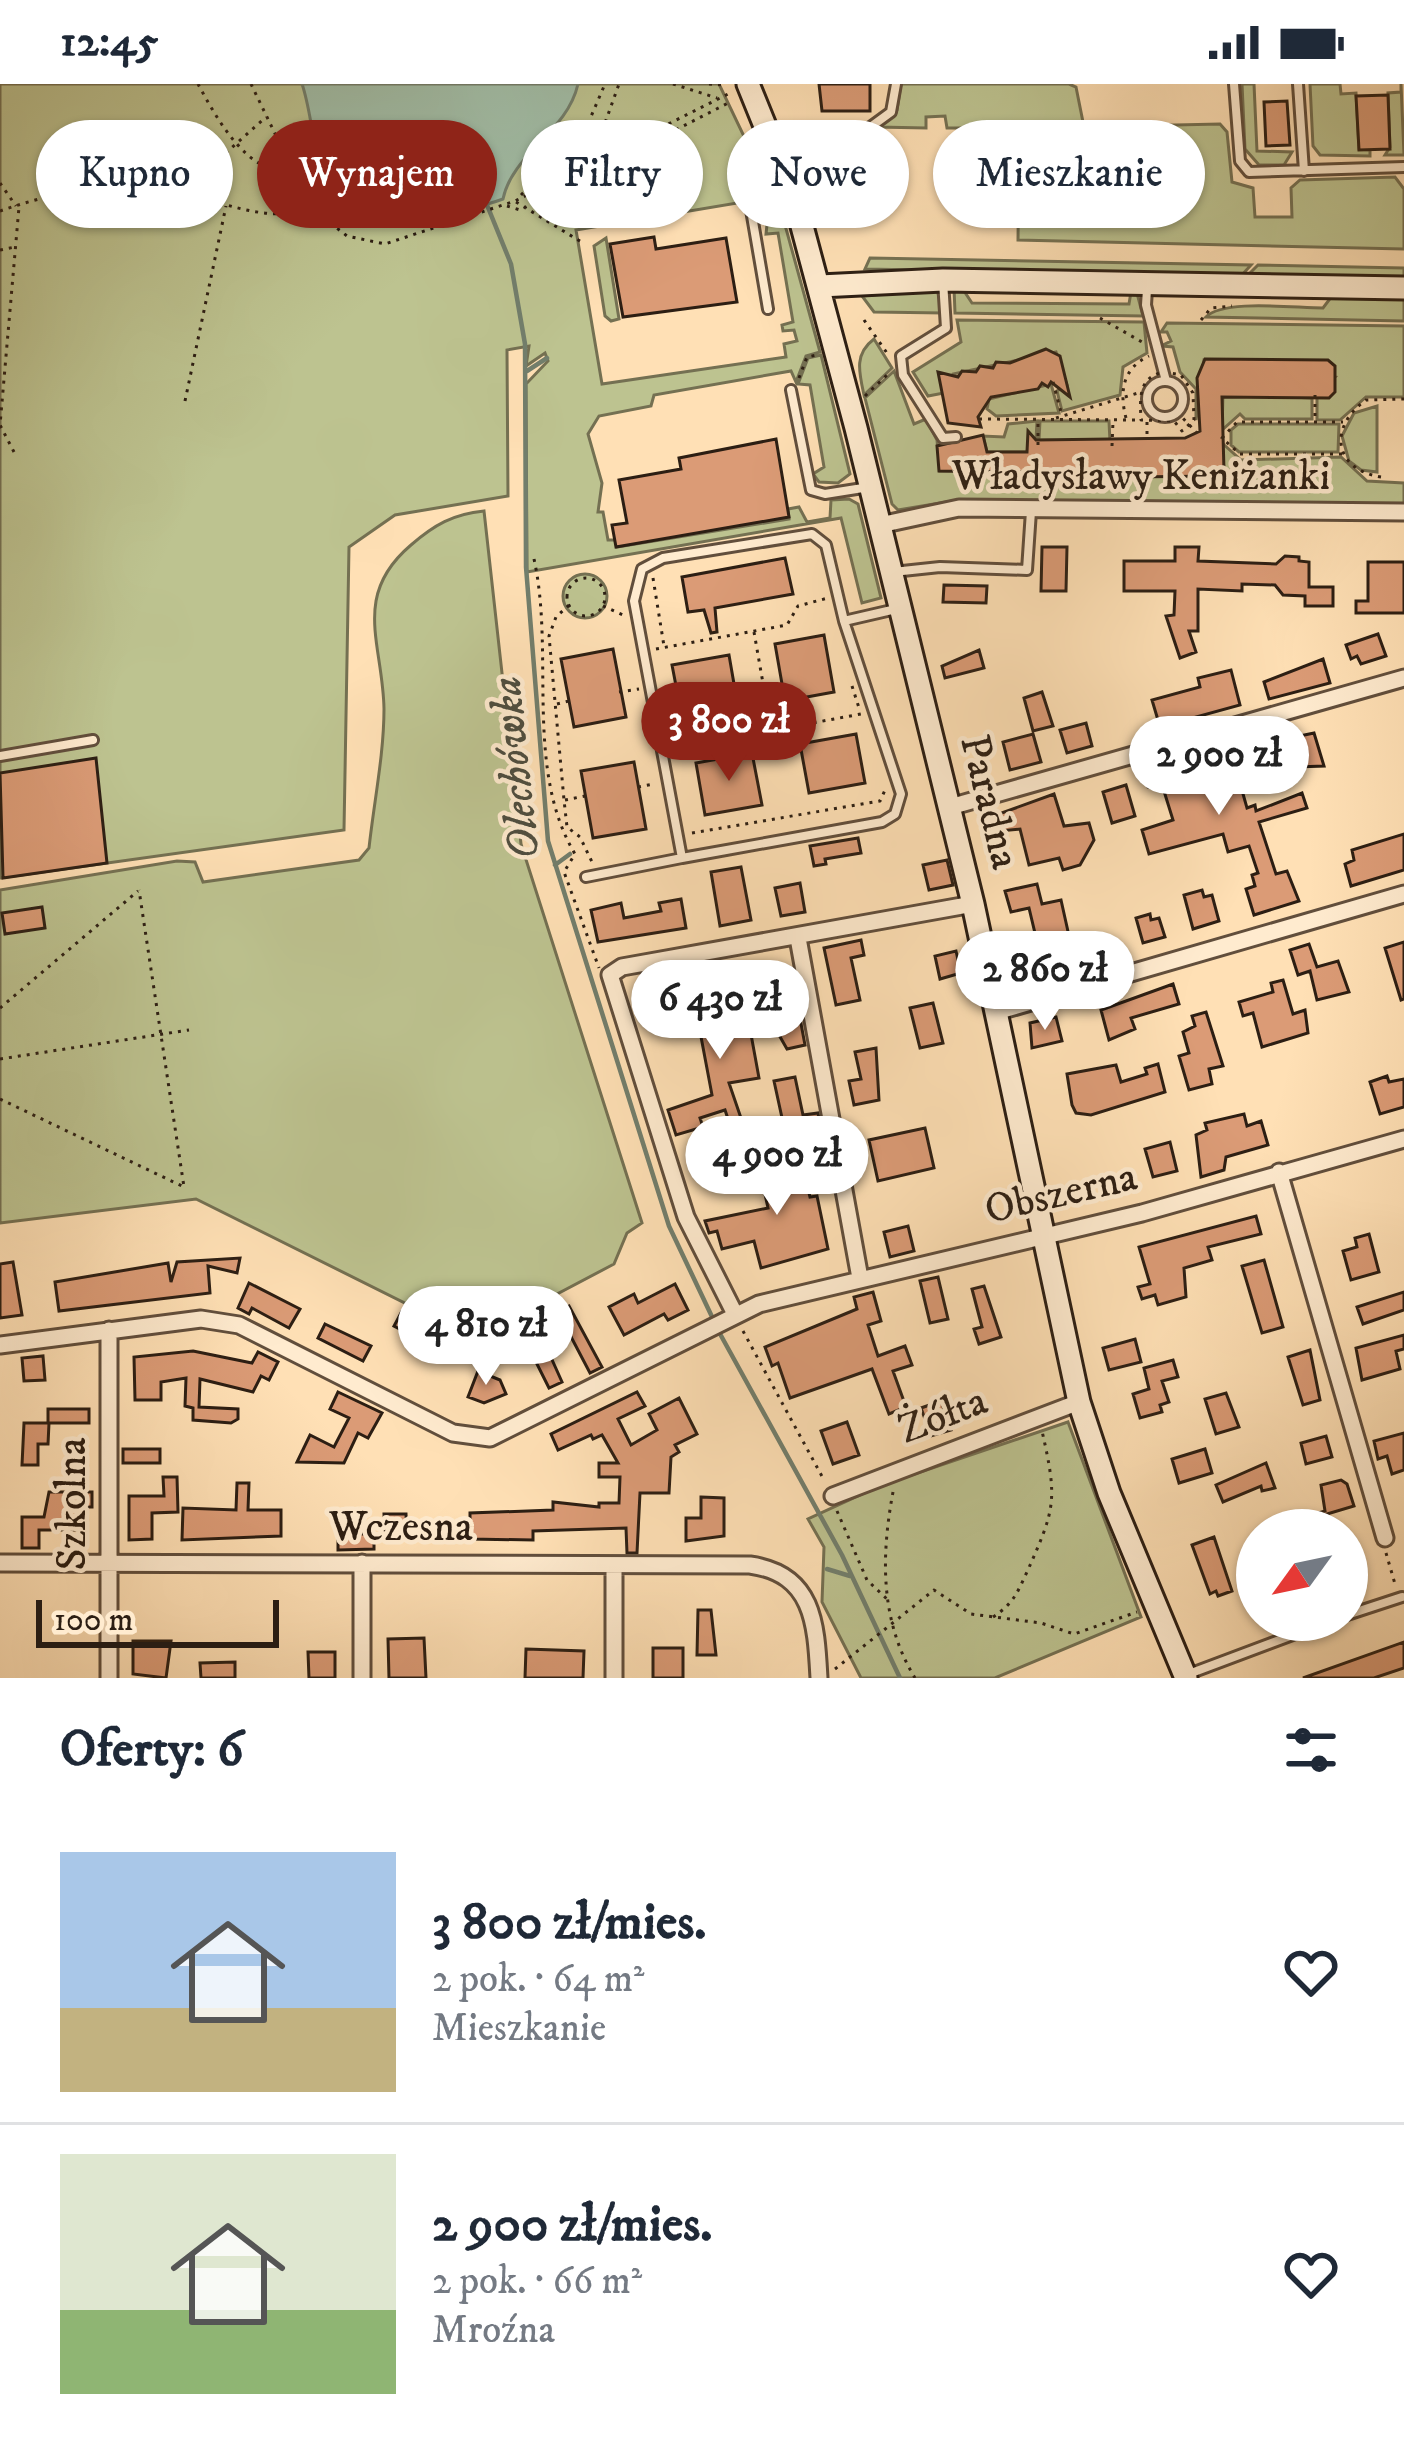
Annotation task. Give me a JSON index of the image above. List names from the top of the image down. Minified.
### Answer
{"streets":{"street":["Władysławy Keniżanki","Paradna","Obszerna","Żółta","Szkolna","Wczesna"]},"crossings":[["Władysławy Keniżanki","Paradna"],["Paradna","Obszerna"],["Paradna","Żółta"],["Obszerna","Szkolna"],["Szkolna","Wczesna"]],"water":["Olechówka"],"scale_bar":"100 m","north":"bottom left","page":{"status":"12:45","chip":["Kupno","Wynajem","Filtry","Nowe","Mieszkanie"],"price":["3 800 zł","2 900 zł","2 860 zł","6 430 zł","4 900 zł","4 810 zł"],"scale":"100 m","heading":"Oferty: 6","list":[{"name":"3 800 zł/mies.","note":"2 pok. · 64 m² · Mieszkanie"},{"name":"2 900 zł/mies.","note":"2 pok. · 66 m² · Mroźna"}]}}
